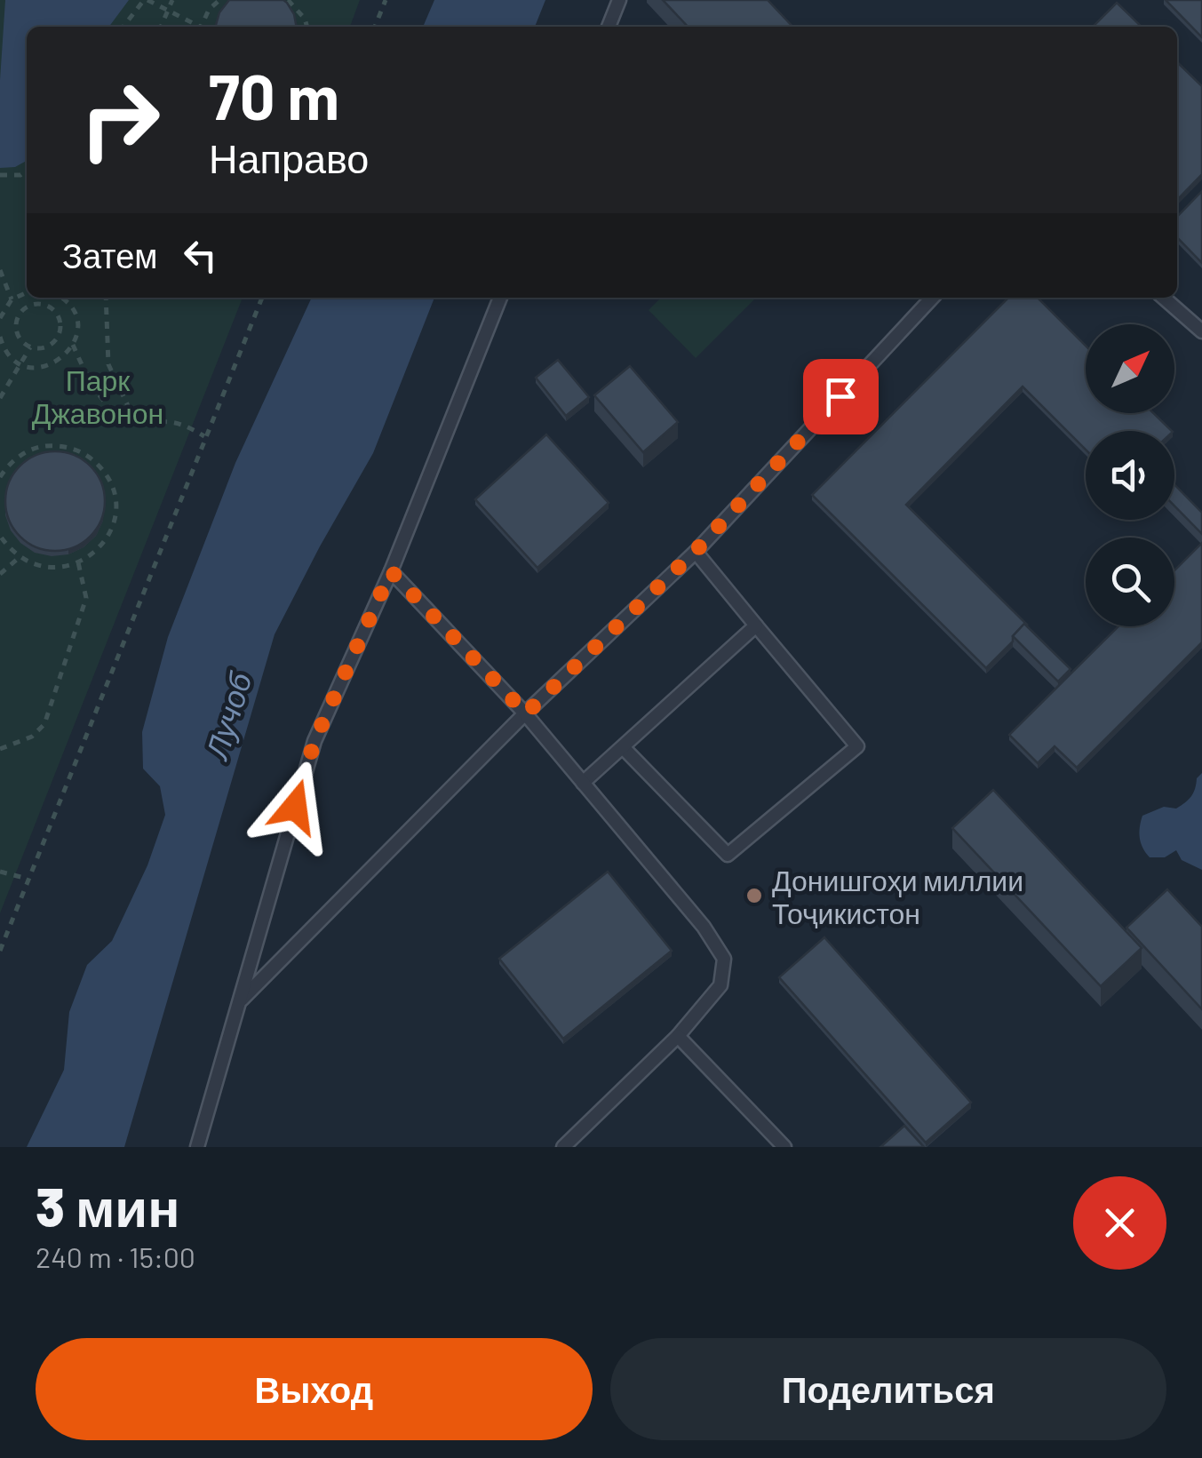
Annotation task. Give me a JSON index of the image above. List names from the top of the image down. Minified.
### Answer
{"water":["Лучоб"],"parks":["Парк Джавонон"],"places":["Донишгоҳи миллии Тоҷикистон"],"north":"top right","page":{"turn":["70 m","Направо"],"then":"Затем","heading":["3 мин","240 m · 15:00"],"buttons":["Выход","Поделиться"]}}
